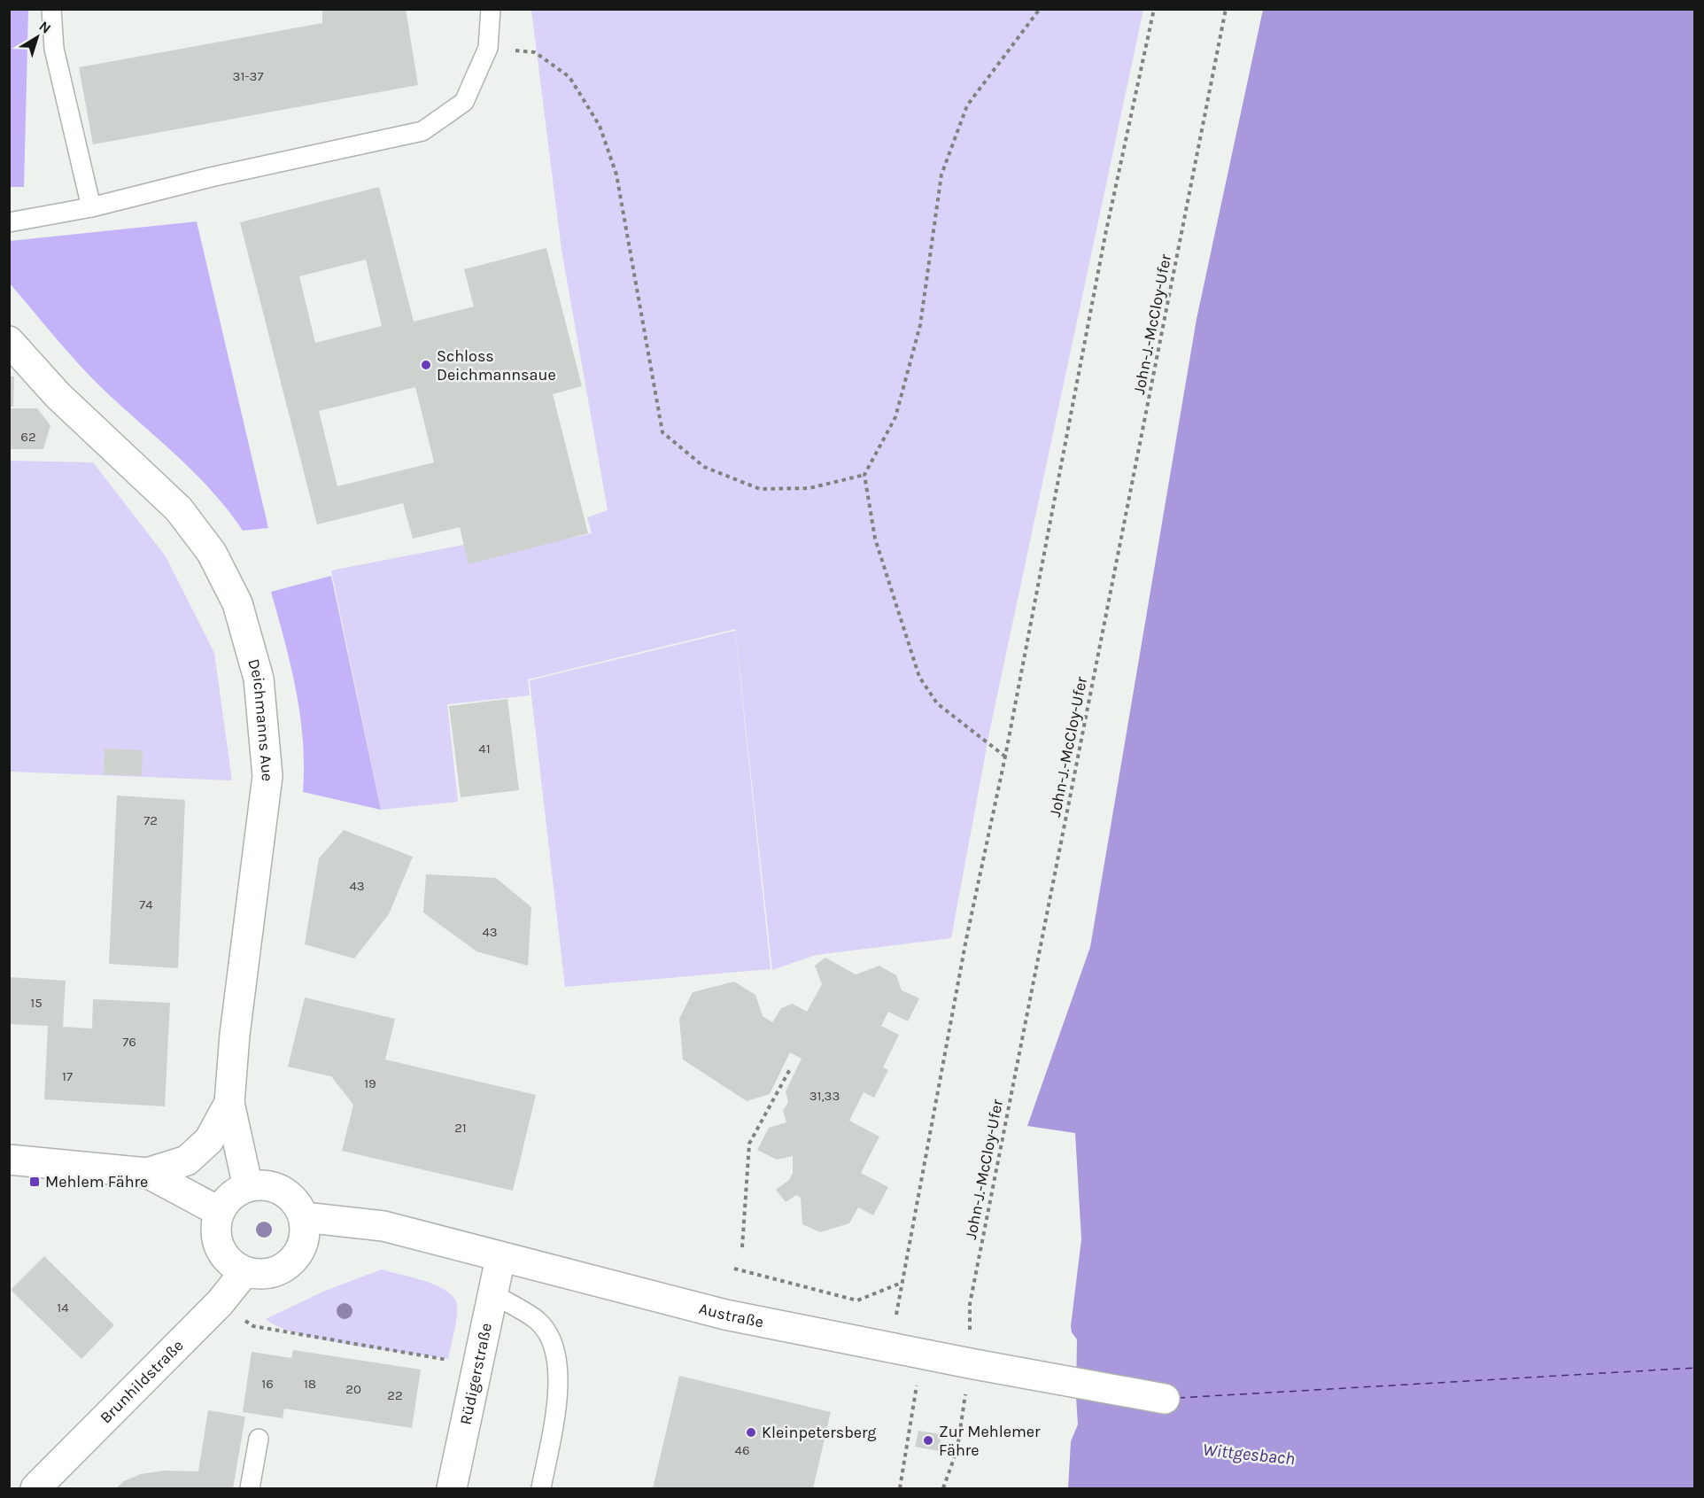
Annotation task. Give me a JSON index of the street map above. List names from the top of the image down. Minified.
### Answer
{"streets":{"street":["Deichmanns Aue","Austraße","Rüdigerstraße","Brunhildstraße"],"path":["John-J.-McCloy-Ufer"]},"crossings":[["John-J.-McCloy-Ufer","Austraße"],["Deichmanns Aue","Austraße"],["Deichmanns Aue","Brunhildstraße"],["Austraße","Rüdigerstraße"],["Austraße","Brunhildstraße"]],"water":["Wittgesbach"],"places":{"other":["Schloss Deichmannsaue","Kleinpetersberg","Zur Mehlemer Fähre"],"transit":["Mehlem Fähre"]},"house_numbers":["31-37","62","41","72","43","74","43","15","76","17","19","31,33","21","14","16","18","20","22","46"],"north":"top right"}
